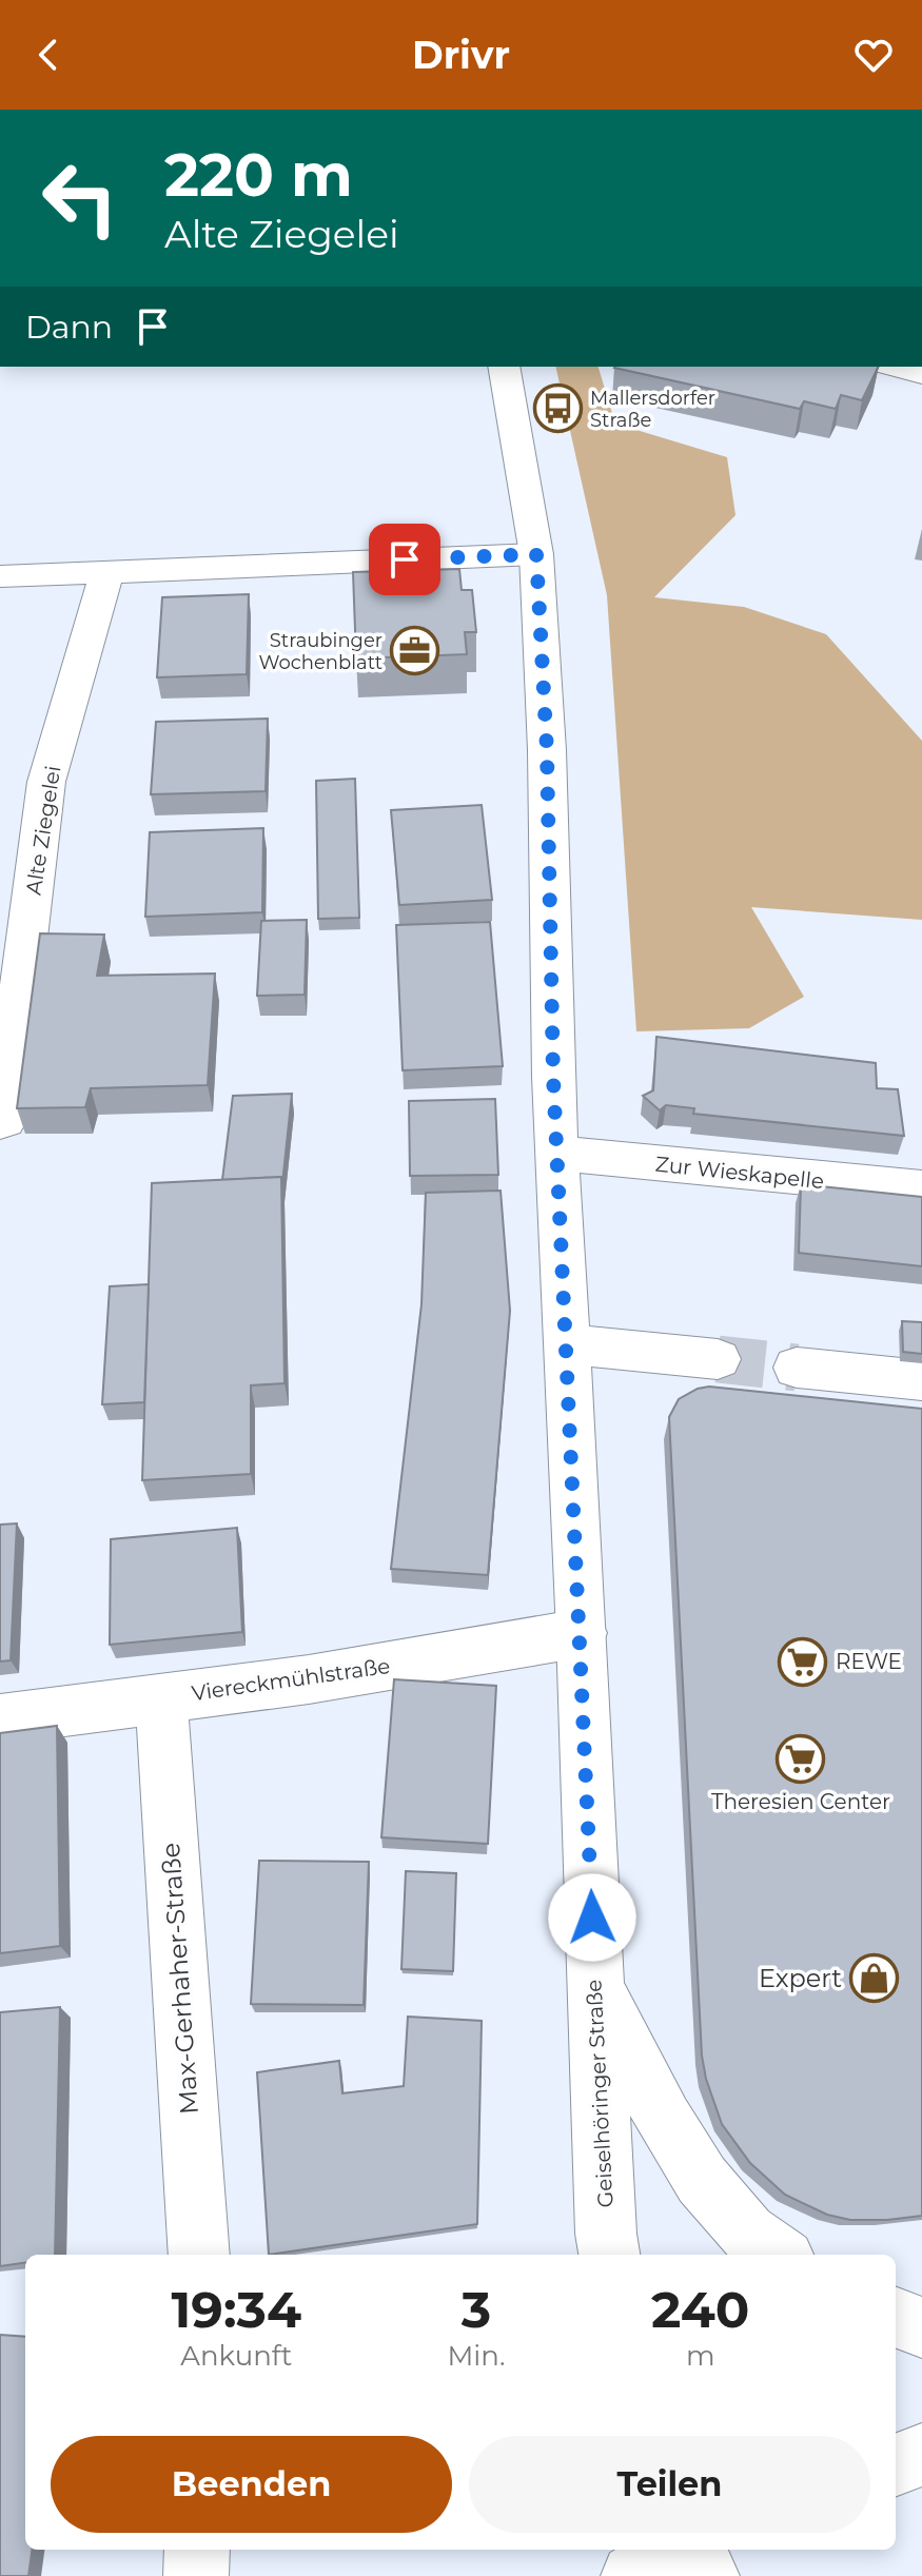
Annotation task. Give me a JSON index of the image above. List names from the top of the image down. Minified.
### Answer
{"streets":{"street":["Alte Ziegelei","Zur Wieskapelle","Viereckmühlstraße","Max-Gerhaher-Straße","Geiselhöringer Straße"]},"crossings":[["Zur Wieskapelle","Geiselhöringer Straße"],["Viereckmühlstraße","Max-Gerhaher-Straße"],["Viereckmühlstraße","Geiselhöringer Straße"]],"places":{"bus stop":["Mallersdorfer Straße"],"office":["Straubinger Wochenblatt"],"supermarket":["REWE","Theresien Center"],"shop":["Expert"]},"page":{"header":"Drivr","turn":["220 m","Alte Ziegelei"],"then":"Dann","eta":["19:34","Ankunft","3","Min.","240","m"],"buttons":["Beenden","Teilen"]}}
